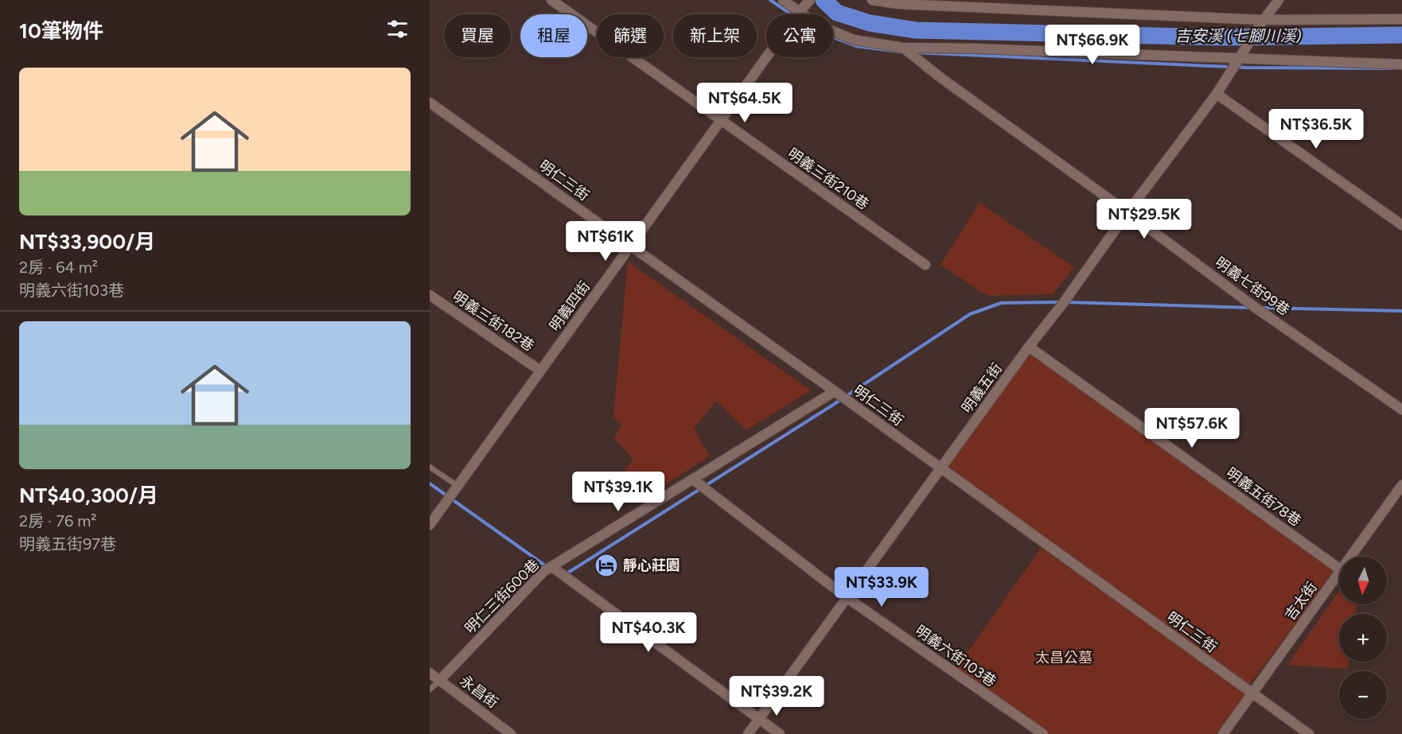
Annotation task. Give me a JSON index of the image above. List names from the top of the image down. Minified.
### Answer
{"streets":{"street":["明義三街210巷","明仁三街","明義七街99巷","明義四街","明義三街182巷","明義五街","明義五街78巷","明仁三街600巷","吉太街","明義六街103巷","永昌街"]},"crossings":[["明義三街210巷","明義四街"],["明仁三街","明義四街"],["明仁三街","明義五街"],["明仁三街","明仁三街600巷"],["明仁三街","吉太街"],["明義七街99巷","明義五街"],["明義四街","明義三街182巷"],["明義五街","明義五街78巷"],["明義五街","明義六街103巷"],["明仁三街600巷","明義六街103巷"],["明仁三街600巷","永昌街"]],"water":["吉安溪 (七腳川溪)"],"parks":["太昌公墓"],"places":{"hotel":["靜心莊園"]},"north":"bottom","page":{"heading":"10筆物件","chip":["買屋","租屋","篩選","新上架","公寓"],"price":["NT$66.9K","NT$64.5K","NT$36.5K","NT$29.5K","NT$61K","NT$57.6K","NT$39.1K","NT$33.9K","NT$40.3K","NT$39.2K"],"list":[{"name":"NT$33,900/月","note":"2房 · 64 m² · 明義六街103巷"},{"name":"NT$40,300/月","note":"2房 · 76 m² · 明義五街97巷"}],"map_buttons":["+","−"]}}
